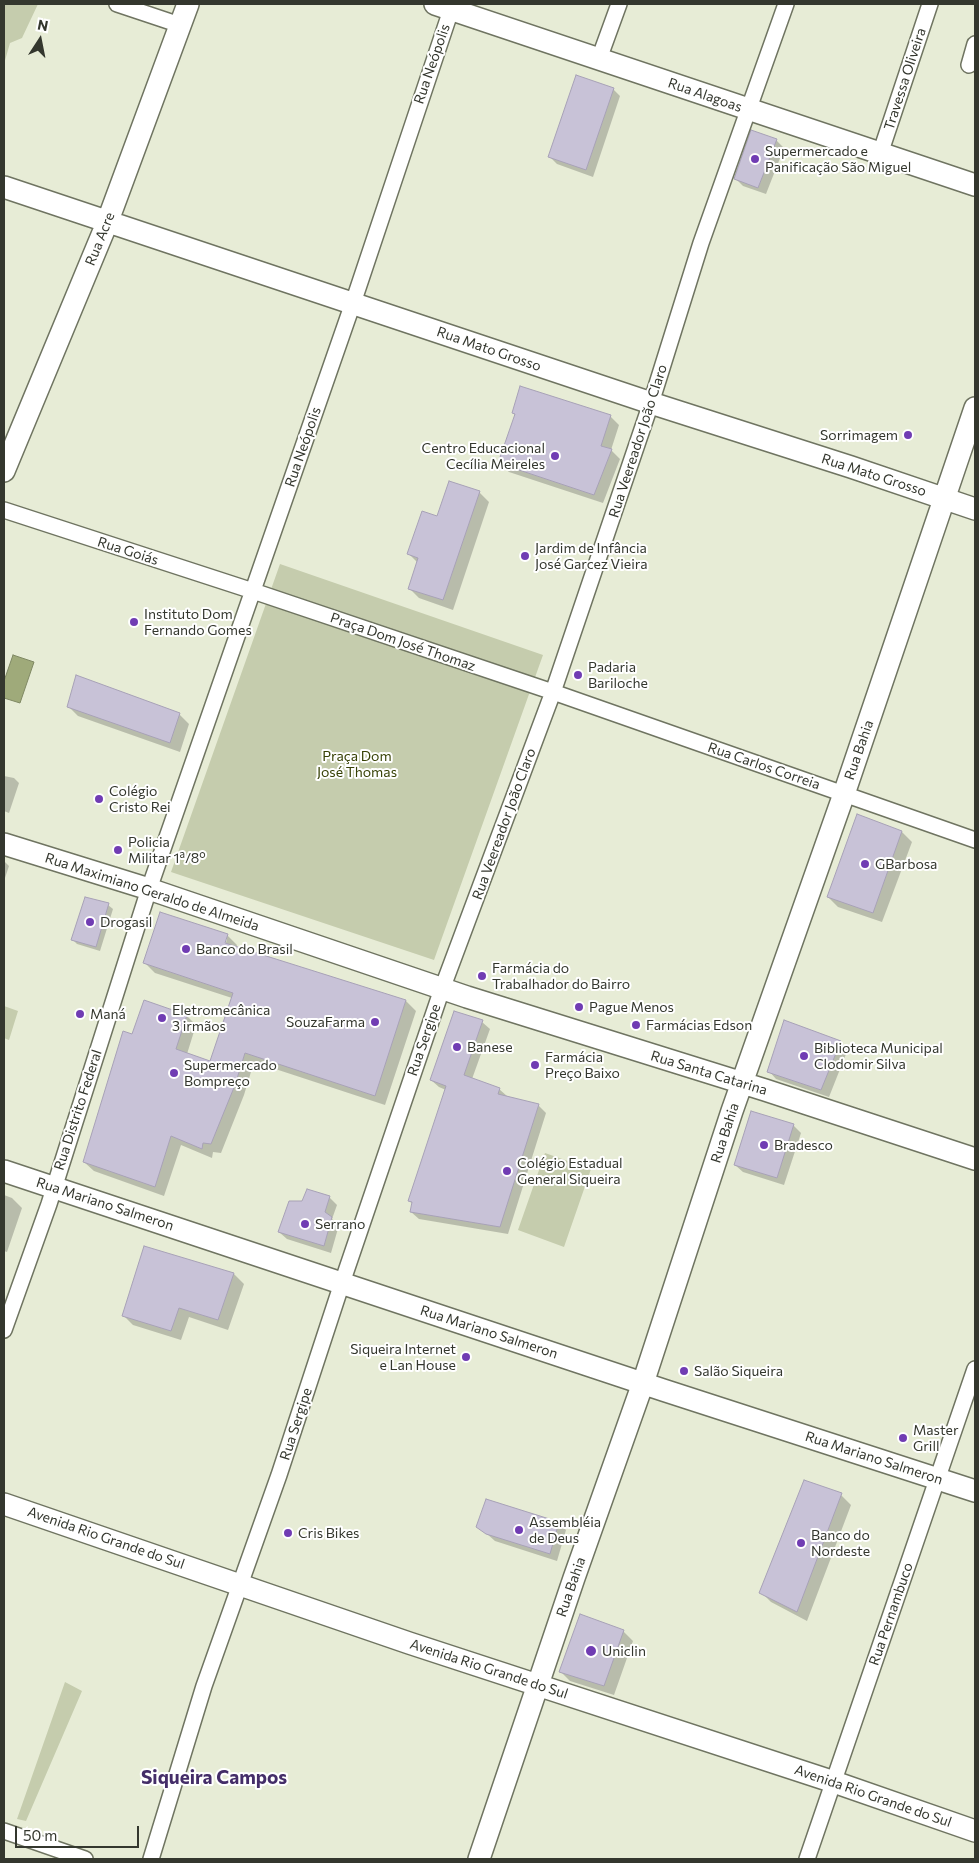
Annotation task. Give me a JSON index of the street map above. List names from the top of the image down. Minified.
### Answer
{"streets":{"main road":["Rua Alagoas","Rua Acre","Rua Mato Grosso","Rua Bahia","Rua Maximiano Geraldo de Almeida","Rua Santa Catarina","Rua Mariano Salmeron","Avenida Rio Grande do Sul"],"street":["Rua Neópolis","Travessa Oliveira","Rua Veereador João Claro","Rua Goiás","Praça Dom José Thomaz","Rua Carlos Correia","Rua Sergipe","Rua Distrito Federal","Rua Pernambuco"]},"crossings":[["Rua Neópolis","Rua Alagoas"],["Rua Neópolis","Rua Mato Grosso"],["Rua Neópolis","Rua Goiás"],["Rua Neópolis","Praça Dom José Thomaz"],["Rua Neópolis","Rua Maximiano Geraldo de Almeida"],["Rua Neópolis","Rua Distrito Federal"],["Travessa Oliveira","Rua Alagoas"],["Rua Alagoas","Rua Veereador João Claro"],["Rua Acre","Rua Mato Grosso"],["Rua Mato Grosso","Rua Veereador João Claro"],["Rua Mato Grosso","Rua Bahia"],["Rua Veereador João Claro","Praça Dom José Thomaz"],["Rua Veereador João Claro","Rua Carlos Correia"],["Rua Veereador João Claro","Rua Maximiano Geraldo de Almeida"],["Rua Veereador João Claro","Rua Sergipe"],["Rua Veereador João Claro","Rua Santa Catarina"],["Rua Goiás","Praça Dom José Thomaz"],["Praça Dom José Thomaz","Rua Carlos Correia"],["Rua Bahia","Rua Carlos Correia"],["Rua Bahia","Rua Santa Catarina"],["Rua Bahia","Rua Mariano Salmeron"],["Rua Bahia","Avenida Rio Grande do Sul"],["Rua Maximiano Geraldo de Almeida","Rua Sergipe"],["Rua Maximiano Geraldo de Almeida","Rua Santa Catarina"],["Rua Maximiano Geraldo de Almeida","Rua Distrito Federal"],["Rua Sergipe","Rua Santa Catarina"],["Rua Sergipe","Rua Mariano Salmeron"],["Rua Sergipe","Avenida Rio Grande do Sul"],["Rua Distrito Federal","Rua Mariano Salmeron"],["Rua Mariano Salmeron","Rua Pernambuco"],["Avenida Rio Grande do Sul","Rua Pernambuco"]],"districts":["Siqueira Campos"],"parks":["Praça Dom José Thomas"],"places":["Supermercado e Panificação São Miguel","Sorrimagem","Centro Educacional Cecília Meireles","Jardim de Infância José Garcez Vieira","Instituto Dom Fernando Gomes","Padaria Bariloche","Colégio Cristo Rei","Policia Militar 1ª/8º","GBarbosa","Drogasil","Banco do Brasil","Farmácia do Trabalhador do Bairro","Pague Menos","Maná","Eletromecânica 3 irmãos","SouzaFarma","Farmácias Edson","Banese","Biblioteca Municipal Clodomir Silva","Farmácia Preço Baixo","Supermercado Bompreço","Bradesco","Colégio Estadual General Siqueira","Serrano","Siqueira Internet e Lan House","Salão Siqueira","Master Grill","Assembléia de Deus","Cris Bikes","Banco do Nordeste","Uniclin"],"scale_bar":"50 m","north":"top"}
